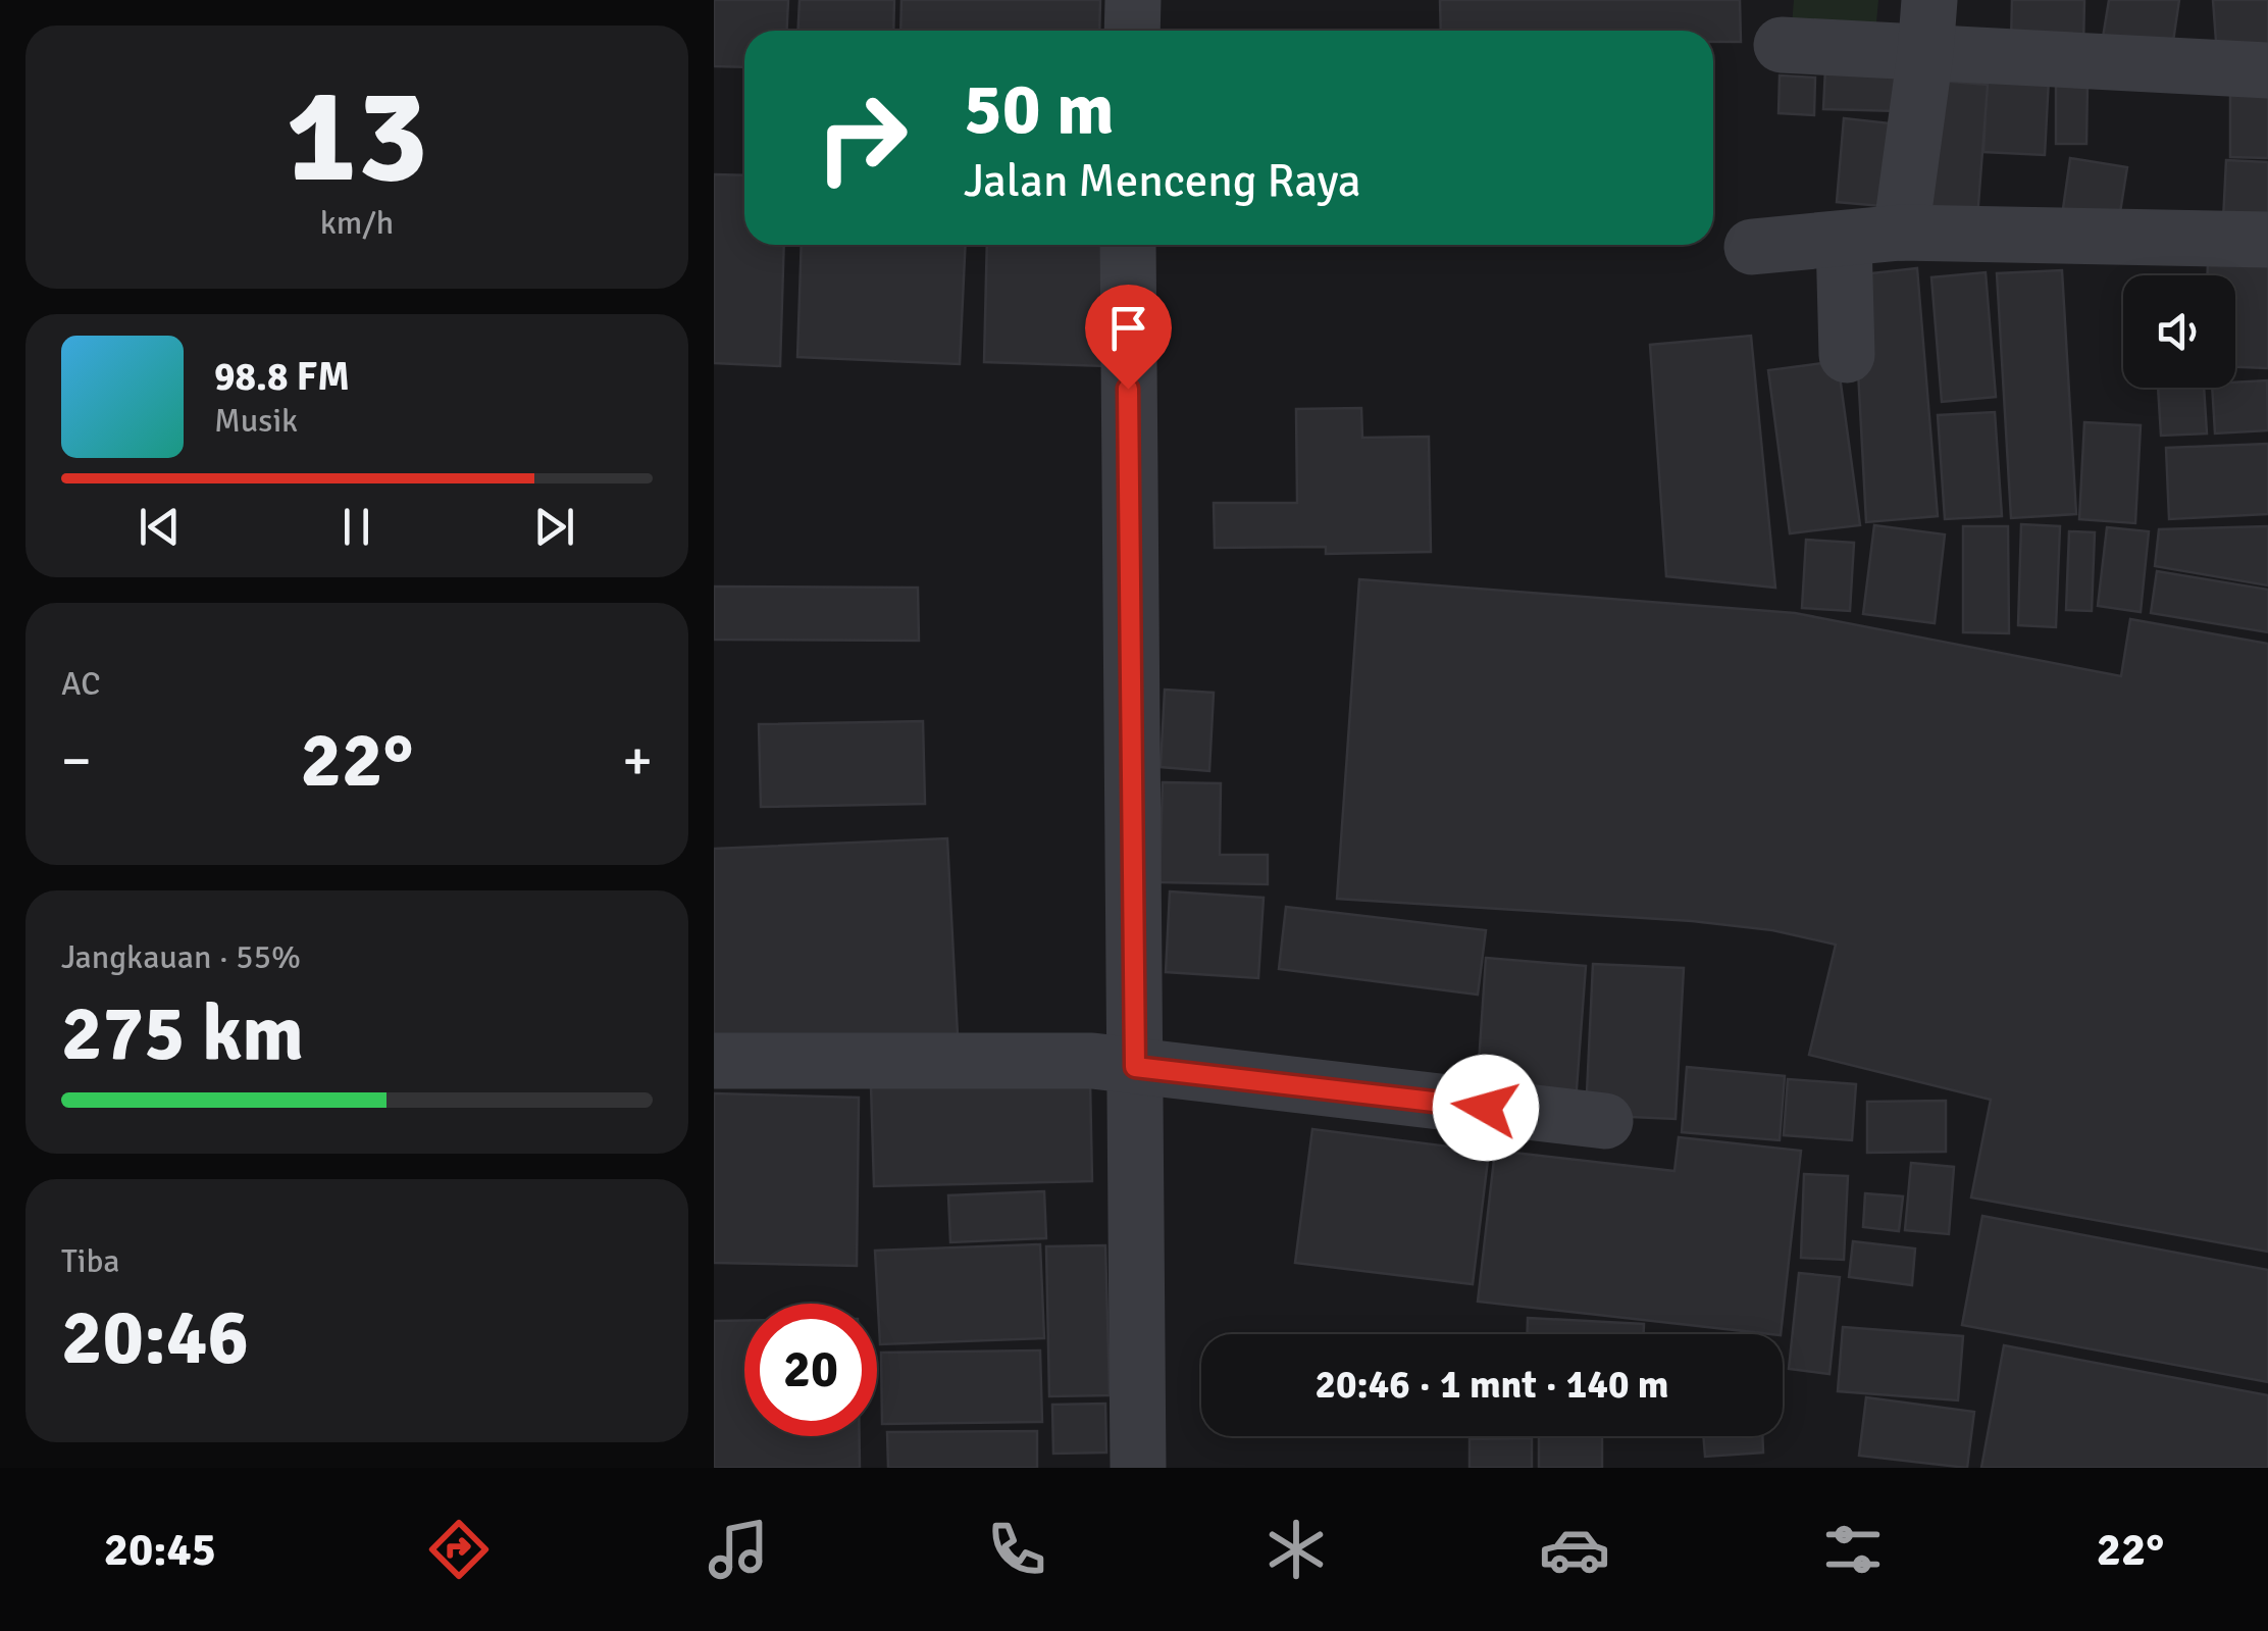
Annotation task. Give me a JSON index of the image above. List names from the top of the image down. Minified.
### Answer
{"page":{"tile":[["13","km/h"],"AC",["Jangkauan · 55%","275 km"],["Tiba","20:46"]],"turn":["50 m","Jalan Menceng Raya"],"song":["98.8 FM","Musik"],"heat":["−","22°","+"],"limit":"20","trip":"20:46 · 1 mnt · 140 m","tabs":["20:45","22°"]}}
